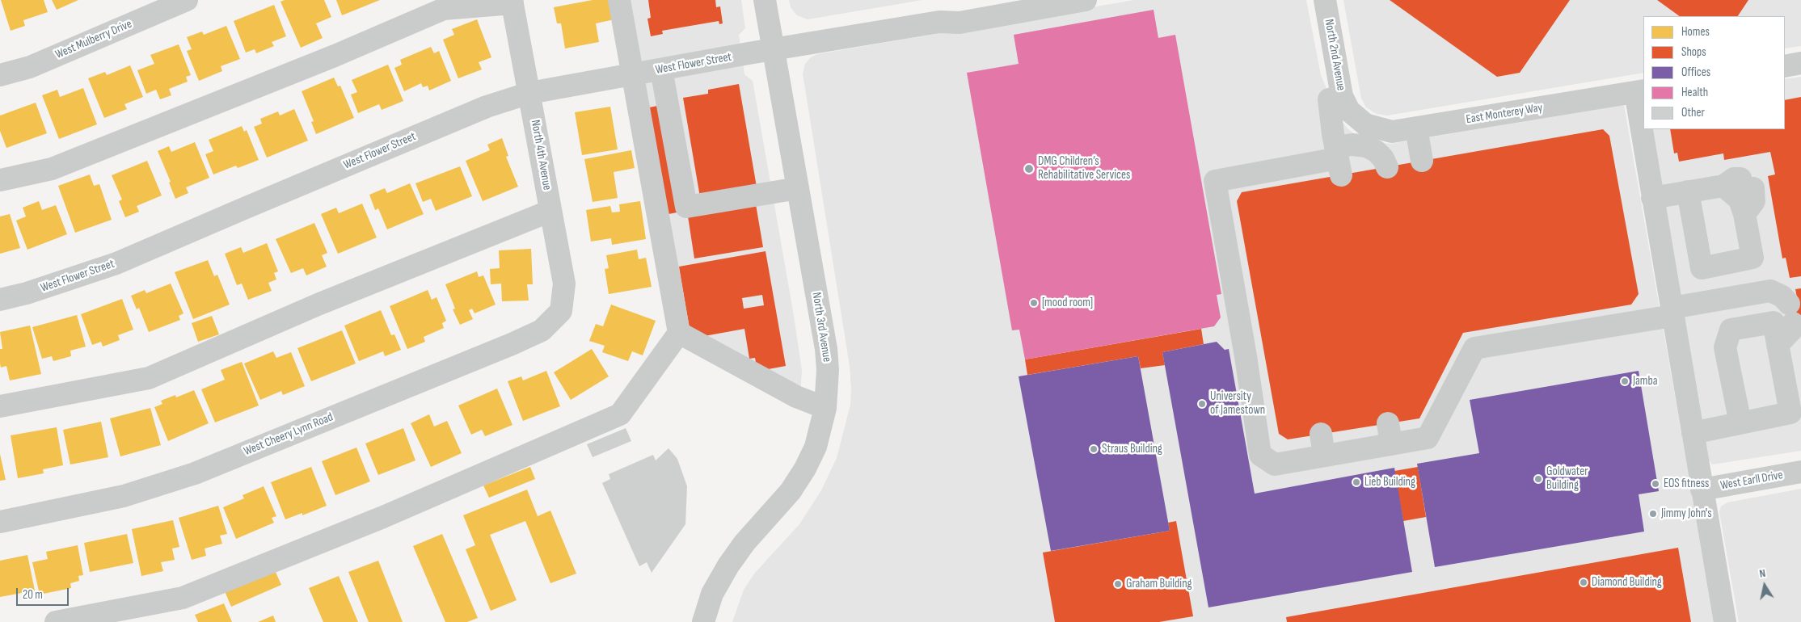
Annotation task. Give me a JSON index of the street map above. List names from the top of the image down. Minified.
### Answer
{"streets":{"street":["West Mulberry Drive","North 2nd Avenue","West Flower Street","East Monterey Way","North 4th Avenue","North 3rd Avenue","West Cheery Lynn Road","West Earll Drive"]},"crossings":[["North 2nd Avenue","East Monterey Way"],["West Flower Street","North 4th Avenue"],["West Flower Street","North 3rd Avenue"],["North 4th Avenue","West Cheery Lynn Road"]],"places":["DMG Children’s Rehabilitative Services","[mood room]","Jamba","University of Jamestown","Straus Building","Goldwater Building","Lieb Building","EOS fitness","Jimmy John's","Diamond Building","Graham Building"],"legend":["Homes","Shops","Offices","Health","Other"],"scale_bar":"20 m","north":"top"}
